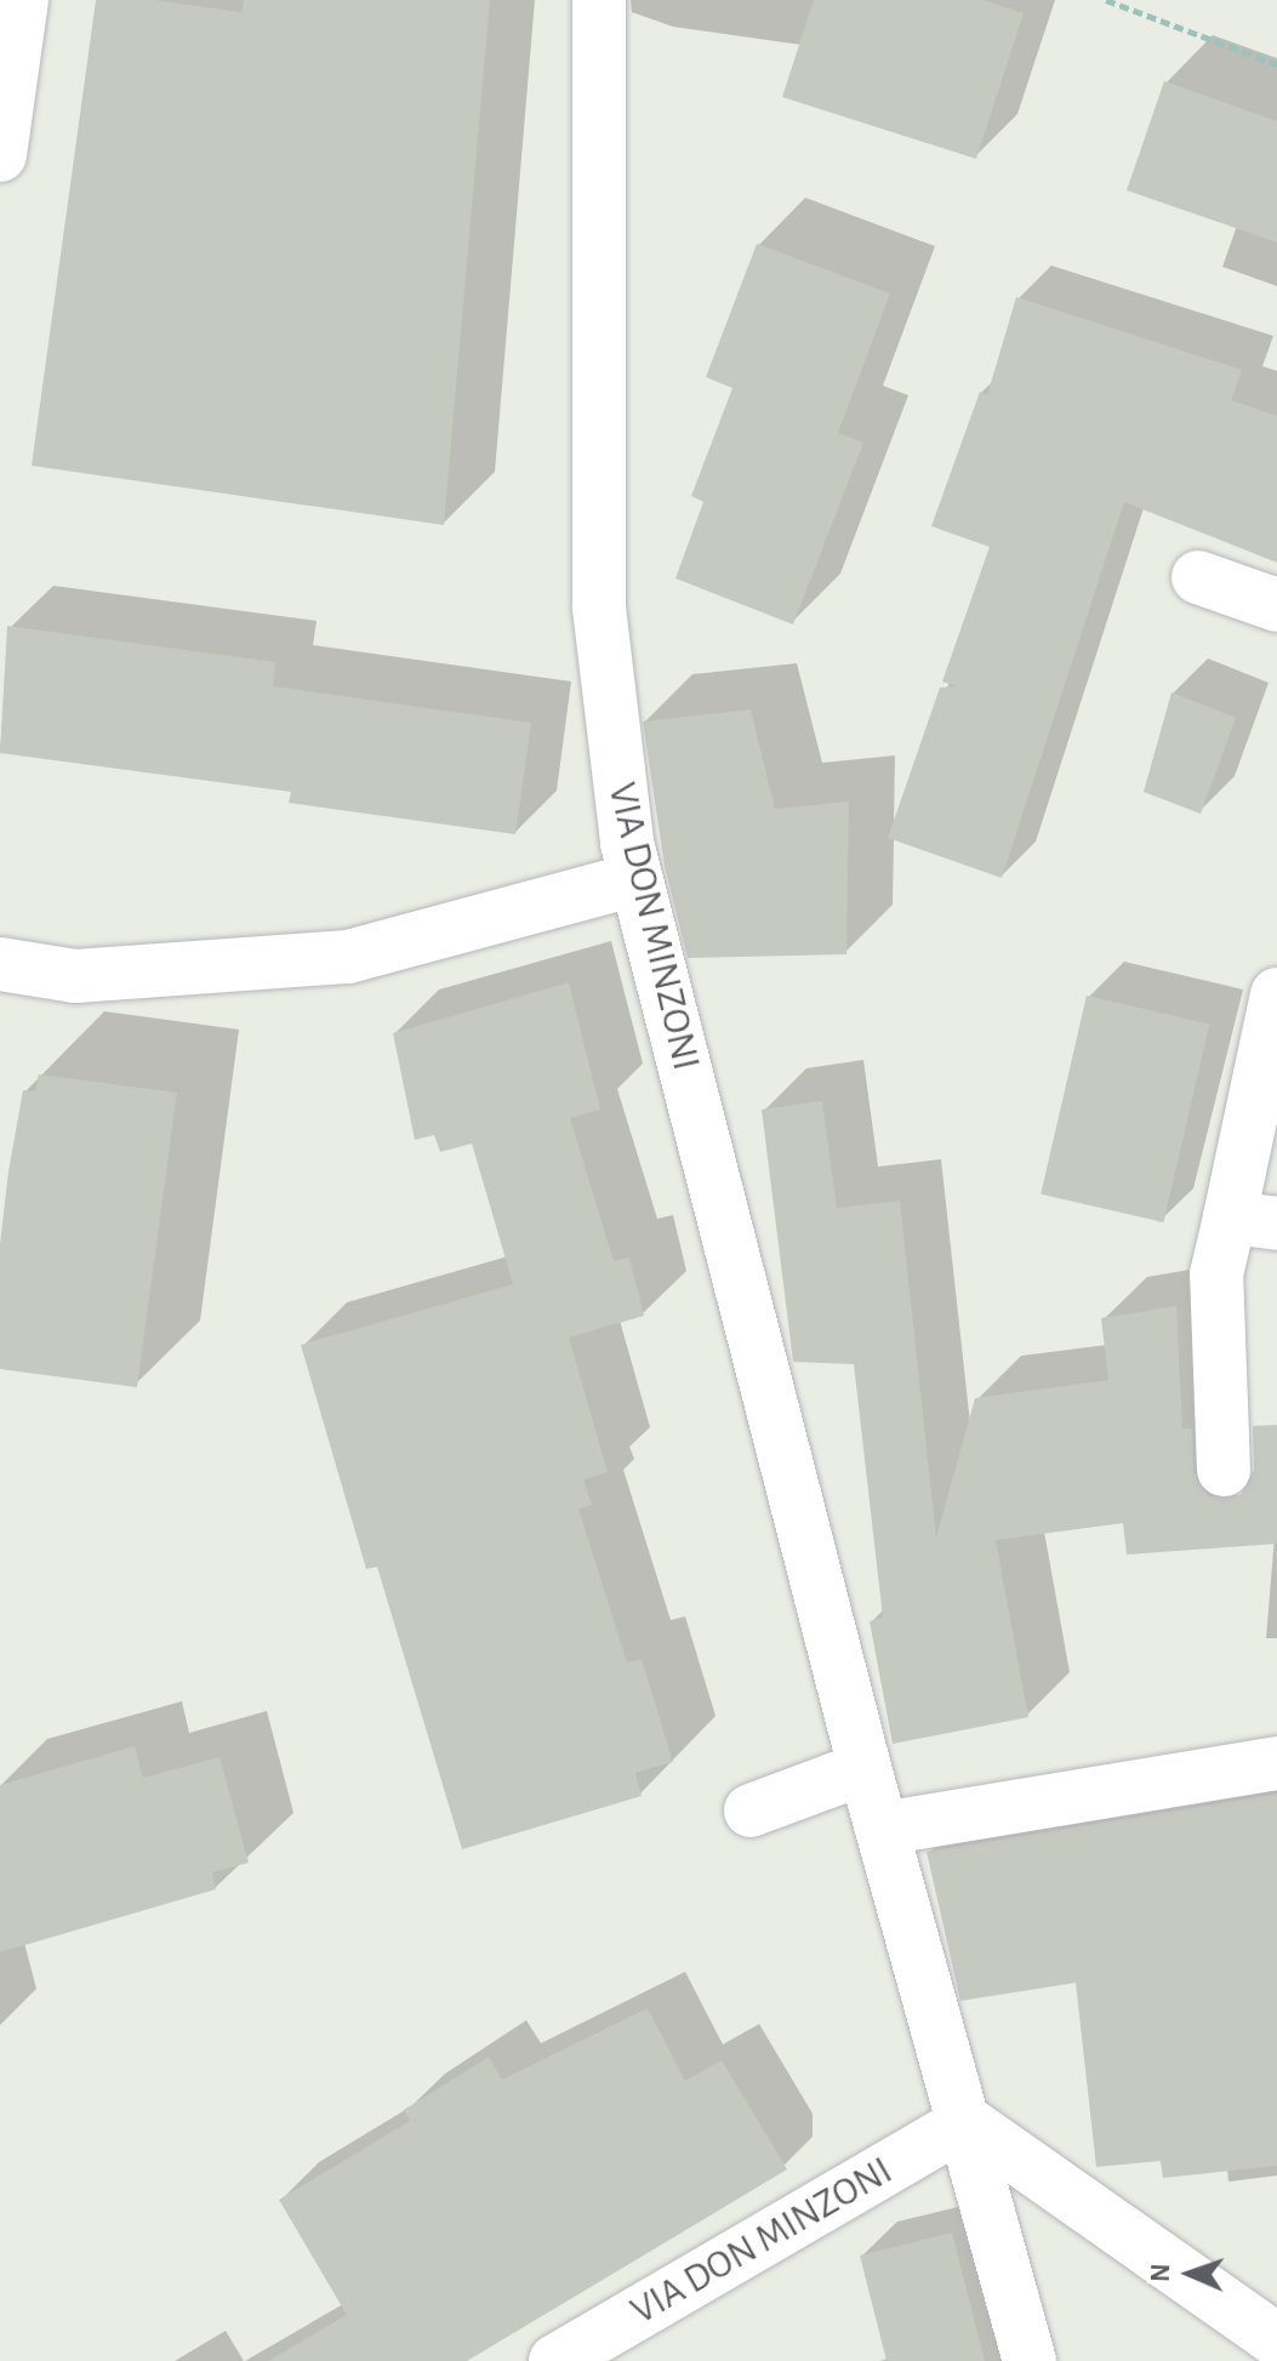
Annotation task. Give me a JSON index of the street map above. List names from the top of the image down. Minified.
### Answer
{"streets":{"street":["VIA DON MINZONI"]},"north":"left"}
